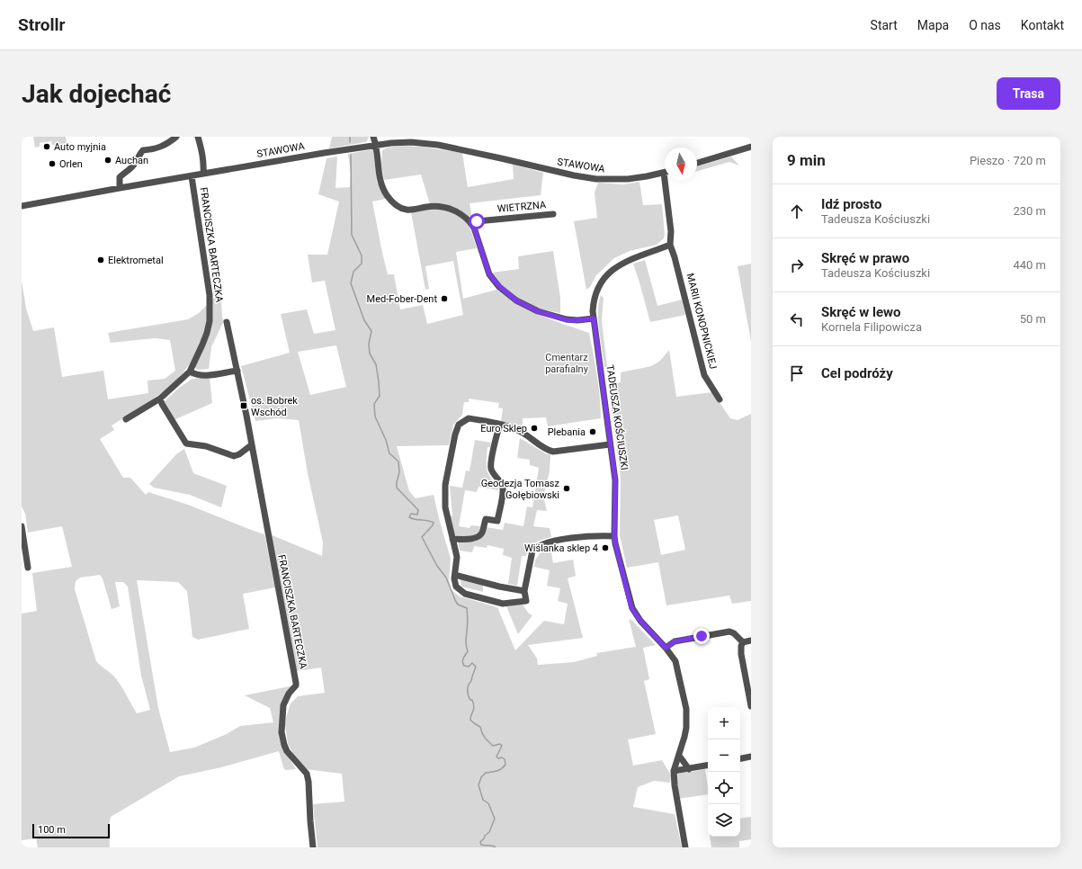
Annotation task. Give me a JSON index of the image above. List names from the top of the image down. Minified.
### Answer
{"streets":{"street":["STAWOWA","WIETRZNA","FRANCISZKA BARTECZKA","MARII KONOPNICKIEJ","TADEUSZA KOŚCIUSZKI"]},"crossings":[["STAWOWA","FRANCISZKA BARTECZKA"],["MARII KONOPNICKIEJ","TADEUSZA KOŚCIUSZKI"]],"parks":["Cmentarz parafialny"],"places":{"other":["Auto myjnia","Auchan","Orlen","Elektrometal","Med-Fober-Dent","Euro Sklep","Plebania","Geodezja Tomasz Gołębiowski","Wiślanka sklep 4"],"transit":["os. Bobrek Wschód"]},"scale_bar":"100 m","north":"bottom","page":{"header":"Strollr","nav":["Start","Mapa","O nas","Kontakt"],"buttons":"Trasa","title":"Jak dojechać","heading":["9 min","Pieszo · 720 m"],"list":[["Idź prosto","Tadeusza Kościuszki","230 m"],["Skręć w prawo","Tadeusza Kościuszki","440 m"],["Skręć w lewo","Kornela Filipowicza","50 m"],"Cel podróży"],"map_buttons":["+","−"],"scale":"100 m"}}
